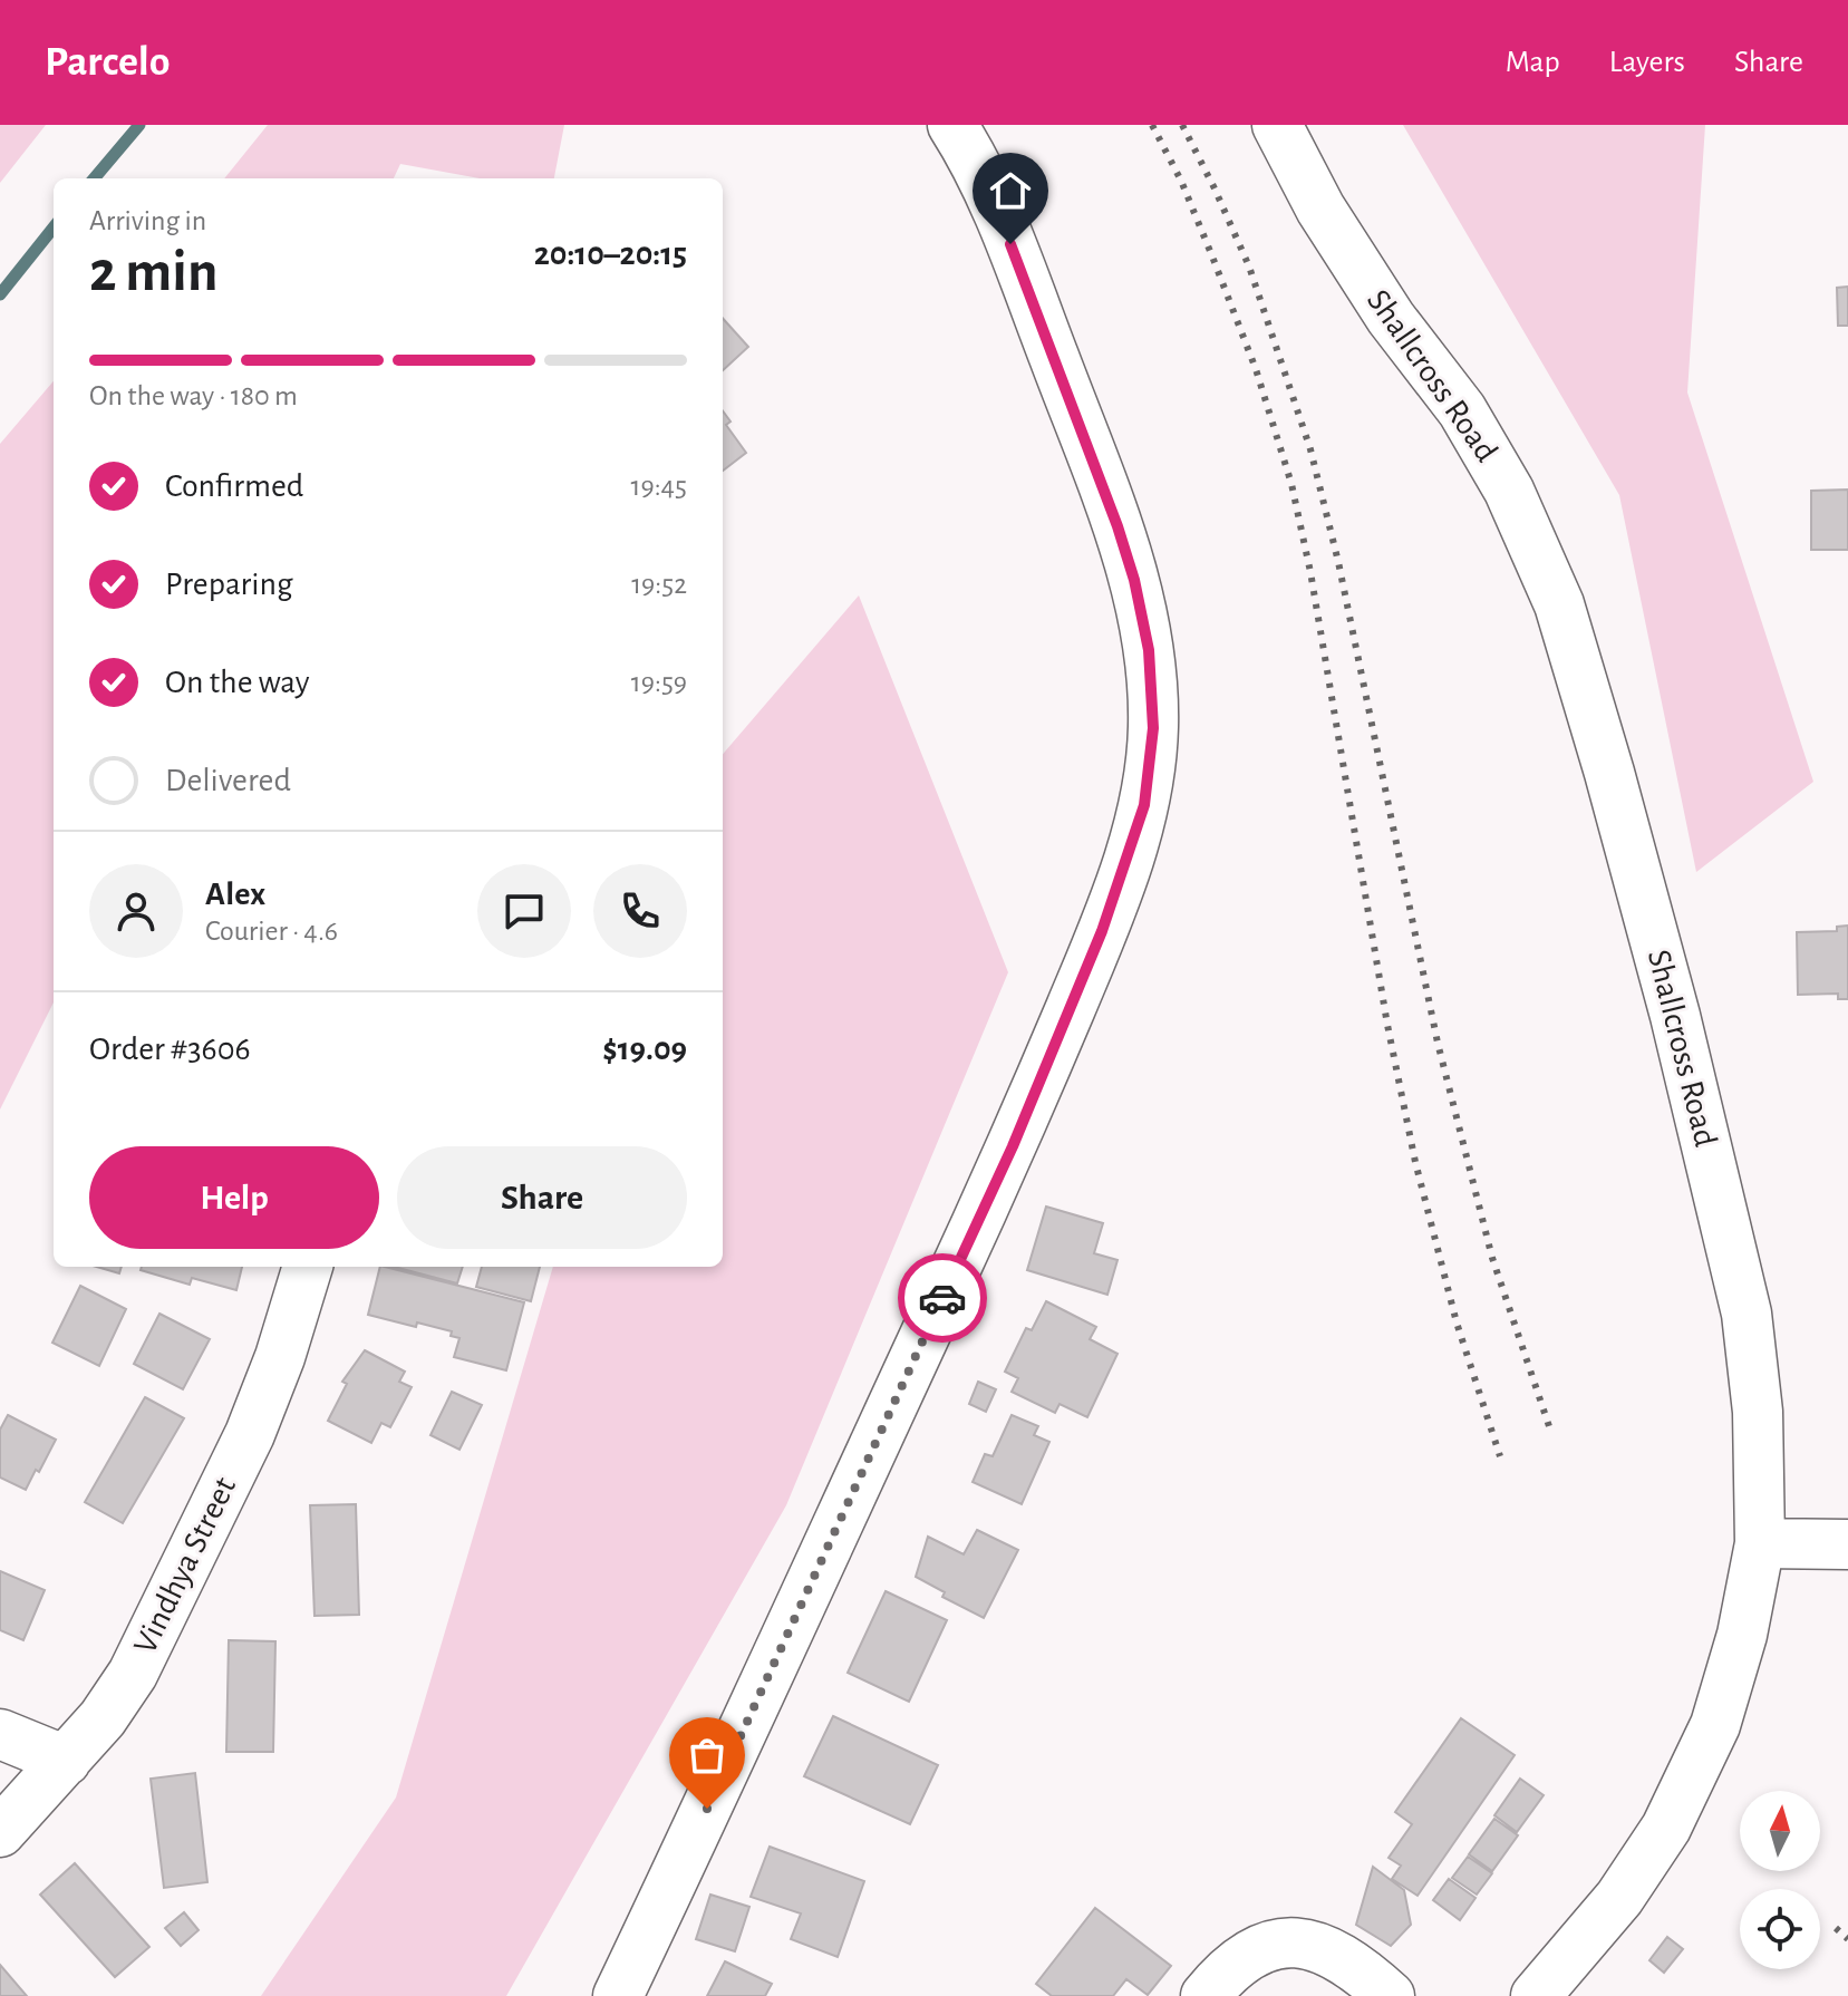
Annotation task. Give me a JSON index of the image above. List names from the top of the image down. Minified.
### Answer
{"streets":{"street":["Shallcross Road","Vindhya Street"]},"north":"top","page":{"header":"Parcelo","nav":["Map","Layers","Share"],"heading":["2 min","Arriving in","20:10–20:15"],"panel":["Alex","Courier · 4.6","Order #3606","$19.09"],"bar":"On the way · 180 m","list":[["Confirmed","19:45"],["Preparing","19:52"],["On the way","19:59"],"Delivered"],"buttons":["Help","Share"]}}
